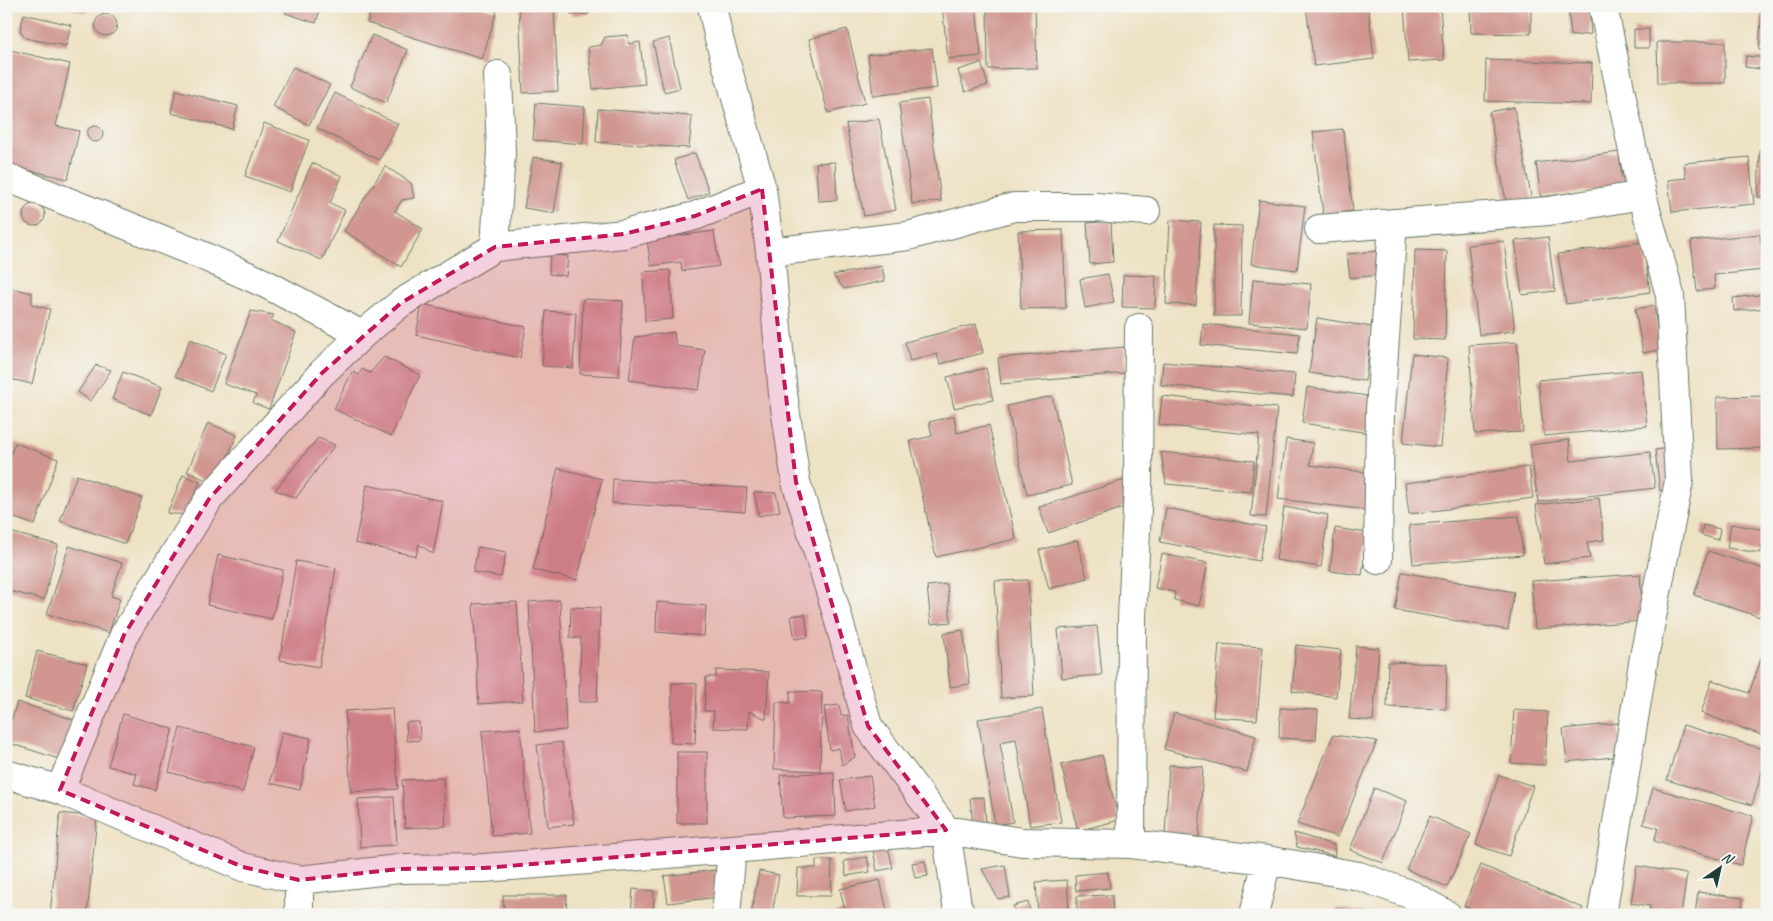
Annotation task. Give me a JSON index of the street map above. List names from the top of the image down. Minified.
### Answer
{"north":"top right"}
